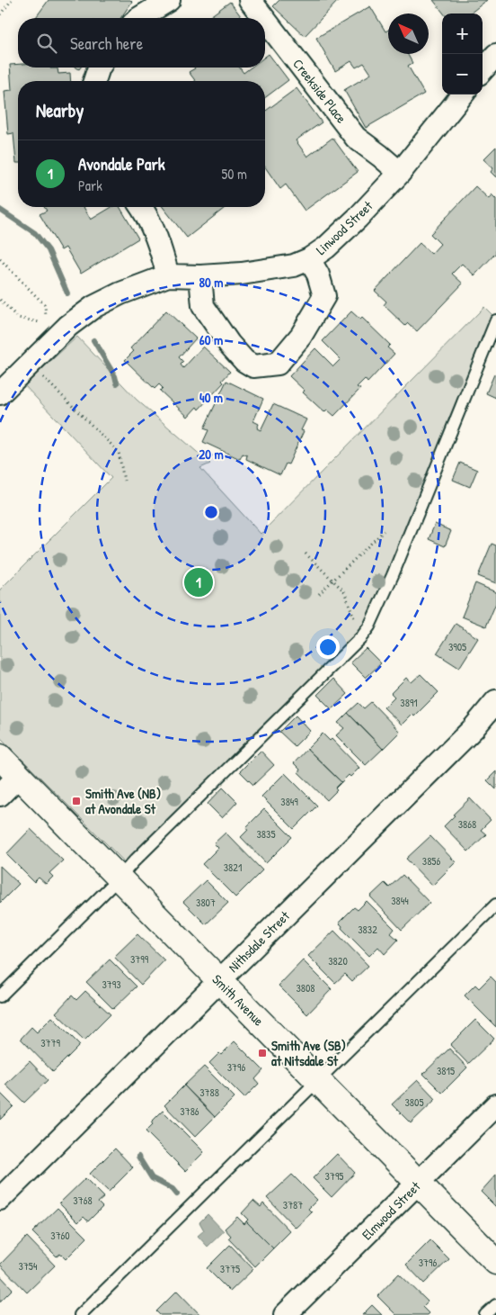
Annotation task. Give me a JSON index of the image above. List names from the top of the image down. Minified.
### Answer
{"streets":{"street":["Creekside Place","Linwood Street","Nithsdale Street","Smith Avenue","Elmwood Street"]},"crossings":[["Creekside Place","Linwood Street"],["Nithsdale Street","Smith Avenue"],["Smith Avenue","Elmwood Street"]],"places":{"transit":["Smith Ave (NB) at Avondale St","Smith Ave (SB) at Nitsdale St"]},"house_numbers":["3905","3891","3849","3868","3835","3856","3821","3844","3807","3832","3799","3820","3793","3808","3779","3796","3815","3788","3805","3786","3795","3768","3787","3760","3796","3754","3775"],"north":"top left","page":{"map_buttons":["+","−"],"search":"Search here","heading":"Nearby","list":[{"mark":"1","name":"Avondale Park","note":"Park","value":"50 m"}],"pins":"1"},"rings":["80 m","60 m","40 m","20 m"]}
